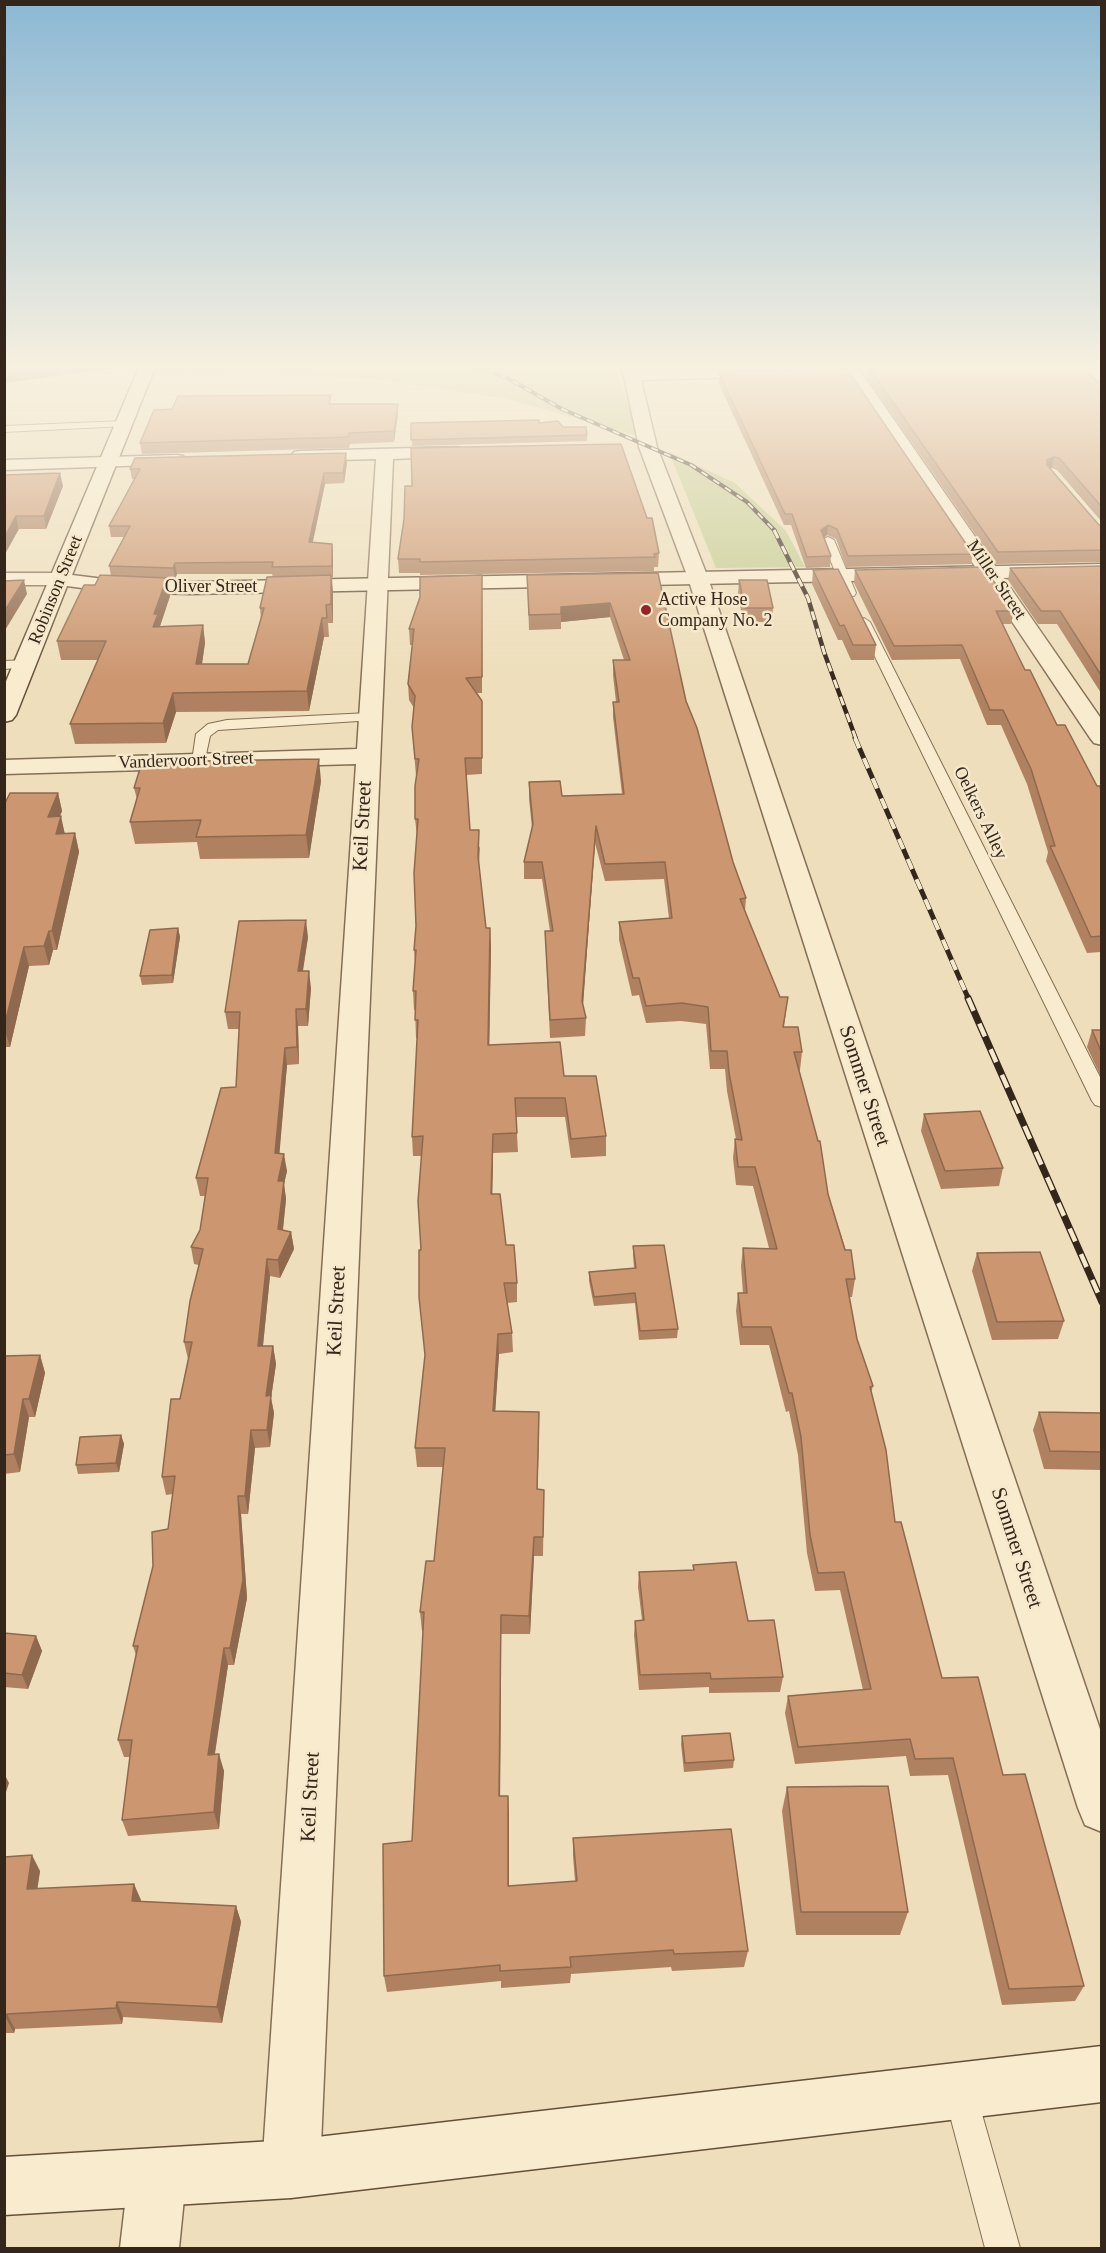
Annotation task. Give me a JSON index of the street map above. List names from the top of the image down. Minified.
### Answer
{"streets":{"street":["Miller Street","Oliver Street","Robinson Street","Vandervoort Street","Keil Street","Sommer Street"],"lane":["Oelkers Alley"]},"crossings":[["Miller Street","Oliver Street"],["Oliver Street","Robinson Street"],["Oliver Street","Oelkers Alley"],["Oliver Street","Keil Street"],["Oliver Street","Sommer Street"],["Vandervoort Street","Keil Street"]],"places":["Active Hose Company No. 2"]}
